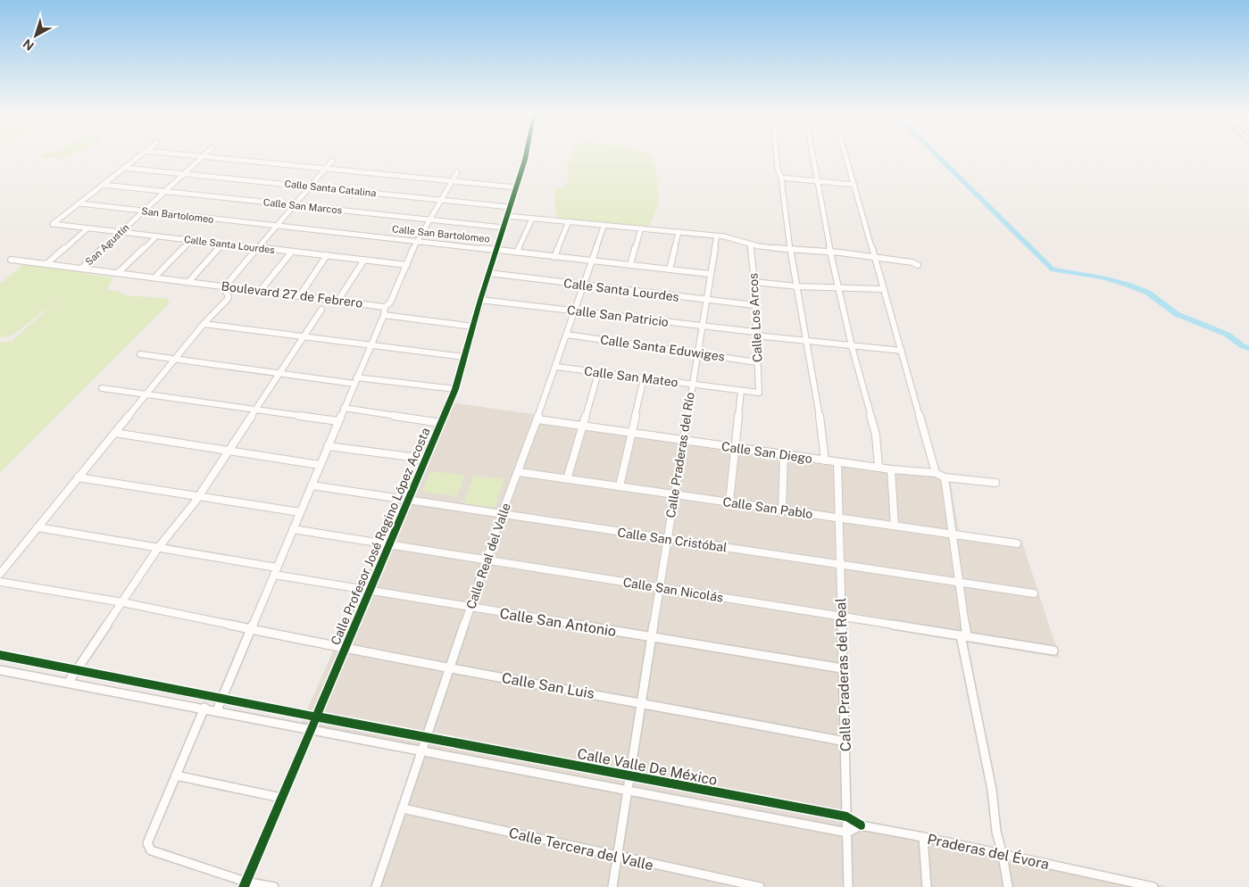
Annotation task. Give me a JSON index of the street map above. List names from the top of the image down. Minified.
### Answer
{"streets":{"street":["Calle Santa Catalina","Calle San Marcos","San Bartolomeo","Calle San Bartolomeo","San Agustín","Calle Santa Lourdes","Boulevard 27 de Febrero","Calle San Patricio","Calle Los Arcos","Calle Santa Eduwiges","Calle San Mateo","Calle San Diego","Calle Praderas del Río","Calle San Pablo","Calle Profesor José Regino López Acosta","Calle San Cristóbal","Calle Real del Valle","Calle San Nicolás","Calle San Antonio","Calle Praderas del Real","Calle San Luis","Calle Valle De México","Calle Tercera del Valle","Praderas del Évora"]},"crossings":[["Calle Santa Catalina","San Agustín"],["Calle Santa Catalina","Calle Profesor José Regino López Acosta"],["Calle San Marcos","San Agustín"],["Calle San Marcos","Calle Profesor José Regino López Acosta"],["San Bartolomeo","Calle San Bartolomeo"],["San Bartolomeo","San Agustín"],["San Bartolomeo","Calle Santa Lourdes"],["Calle San Bartolomeo","Calle Praderas del Río"],["Calle San Bartolomeo","Calle Profesor José Regino López Acosta"],["Calle San Bartolomeo","Calle Real del Valle"],["San Agustín","Calle Santa Lourdes"],["San Agustín","Boulevard 27 de Febrero"],["Calle Santa Lourdes","Calle Los Arcos"],["Calle Santa Lourdes","Calle Praderas del Río"],["Calle Santa Lourdes","Calle Profesor José Regino López Acosta"],["Calle Santa Lourdes","Calle Real del Valle"],["Calle San Patricio","Calle Los Arcos"],["Calle San Patricio","Calle Praderas del Río"],["Calle San Patricio","Calle Profesor José Regino López Acosta"],["Calle San Patricio","Calle Real del Valle"],["Calle Los Arcos","Calle Santa Eduwiges"],["Calle Los Arcos","Calle San Mateo"],["Calle Santa Eduwiges","Calle Praderas del Río"],["Calle Santa Eduwiges","Calle Real del Valle"],["Calle San Mateo","Calle Praderas del Río"],["Calle San Mateo","Calle Real del Valle"],["Calle San Diego","Calle Praderas del Río"],["Calle San Diego","Calle Real del Valle"],["Calle San Diego","Calle Praderas del Real"],["Calle Praderas del Río","Calle San Pablo"],["Calle Praderas del Río","Calle San Cristóbal"],["Calle Praderas del Río","Calle San Nicolás"],["Calle Praderas del Río","Calle San Antonio"],["Calle Praderas del Río","Calle San Luis"],["Calle Praderas del Río","Calle Valle De México"],["Calle Praderas del Río","Calle Tercera del Valle"],["Calle San Pablo","Calle Real del Valle"],["Calle San Pablo","Calle Praderas del Real"],["Calle Profesor José Regino López Acosta","Calle San Cristóbal"],["Calle Profesor José Regino López Acosta","Calle San Nicolás"],["Calle Profesor José Regino López Acosta","Calle San Antonio"],["Calle Profesor José Regino López Acosta","Calle San Luis"],["Calle Profesor José Regino López Acosta","Calle Valle De México"],["Calle San Cristóbal","Calle Real del Valle"],["Calle San Cristóbal","Calle Praderas del Real"],["Calle Real del Valle","Calle San Nicolás"],["Calle Real del Valle","Calle San Antonio"],["Calle Real del Valle","Calle San Luis"],["Calle Real del Valle","Calle Valle De México"],["Calle Real del Valle","Calle Tercera del Valle"],["Calle San Nicolás","Calle Praderas del Real"],["Calle San Antonio","Calle Praderas del Real"],["Calle Praderas del Real","Calle San Luis"],["Calle Praderas del Real","Calle Valle De México"],["Calle Valle De México","Praderas del Évora"]],"north":"bottom left"}
